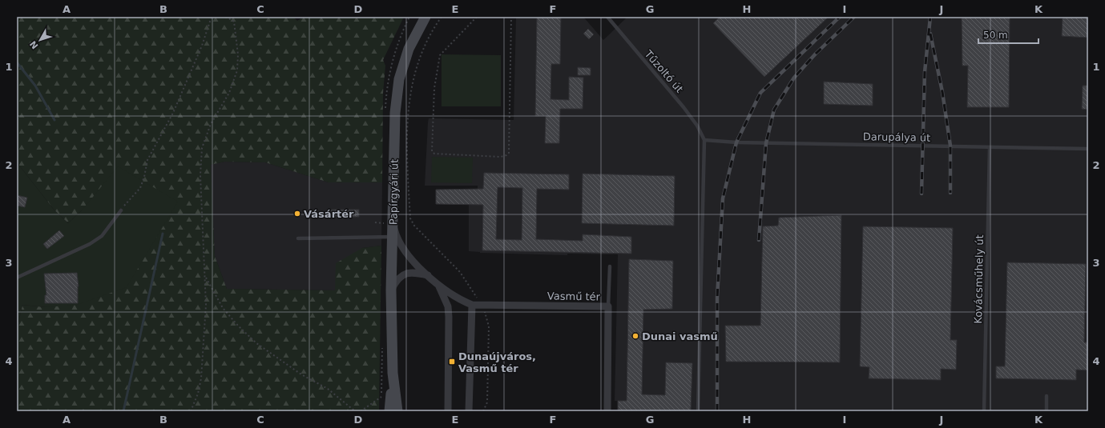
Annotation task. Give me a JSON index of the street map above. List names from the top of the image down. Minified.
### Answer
{"streets":{"street":["Papírgyári út","Vasmű tér"],"lane":["Tűzoltó út","Darupálya út","Kovácsműhely út"]},"crossings":[["Tűzoltó út","Darupálya út"],["Darupálya út","Kovácsműhely út"],["Papírgyári út","Vasmű tér"]],"places":{"other":["Vásártér","Dunai vasmű"],"transit":["Dunaújváros, Vasmű tér"]},"scale_bar":"50 m","north":"bottom left","grid":{"columns":["A","B","C","D","E","F","G","H","I","J","K"],"rows":["1","2","3","4"]}}
